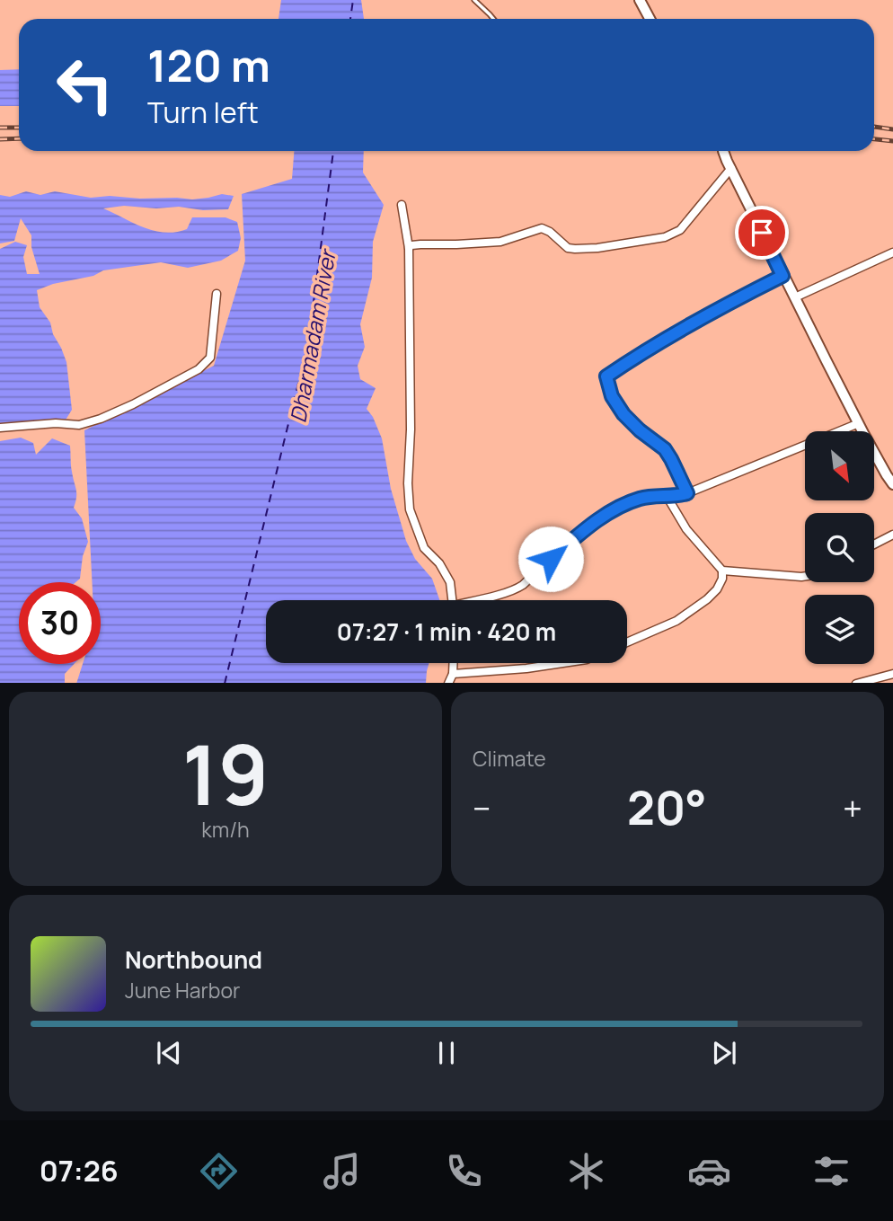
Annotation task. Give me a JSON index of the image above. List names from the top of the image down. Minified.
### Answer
{"water":["Dharmadam River"],"north":"bottom right","page":{"turn":["120 m","Turn left"],"limit":"30","trip":"07:27 · 1 min · 420 m","tile":[["19","km/h"],"Climate"],"heat":["−","20°","+"],"song":["Northbound","June Harbor"],"tabs":"07:26"}}
